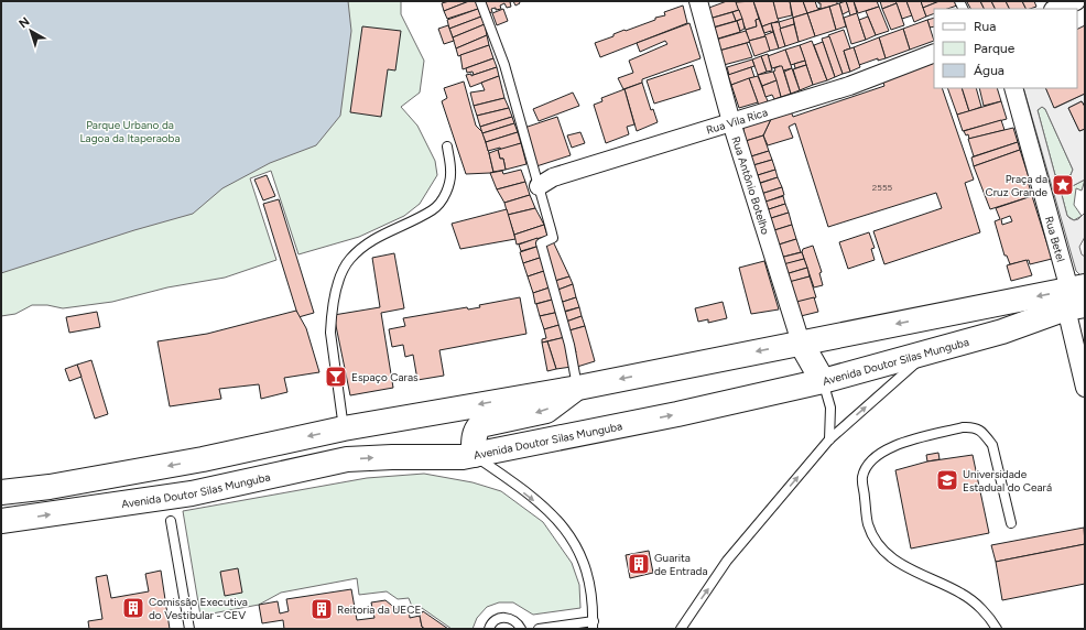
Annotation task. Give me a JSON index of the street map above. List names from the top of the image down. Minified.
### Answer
{"streets":{"main road":["Avenida Doutor Silas Munguba"],"street":["Rua Vila Rica","Rua Antônio Botelho","Rua Betel"]},"crossings":[["Rua Vila Rica","Rua Antônio Botelho"],["Rua Betel","Avenida Doutor Silas Munguba"]],"parks":["Parque Urbano da Lagoa da Itaperaoba"],"places":{"place":["Praça da Cruz Grande"],"bar":["Espaço Caras"],"school or university":["Universidade Estadual do Ceará"],"building":["Guarita de Entrada","Comissão Executiva do Vestibular - CEV","Reitoria da UECE"]},"house_numbers":["2555"],"legend":["Rua","Parque","Água"],"north":"top left"}
